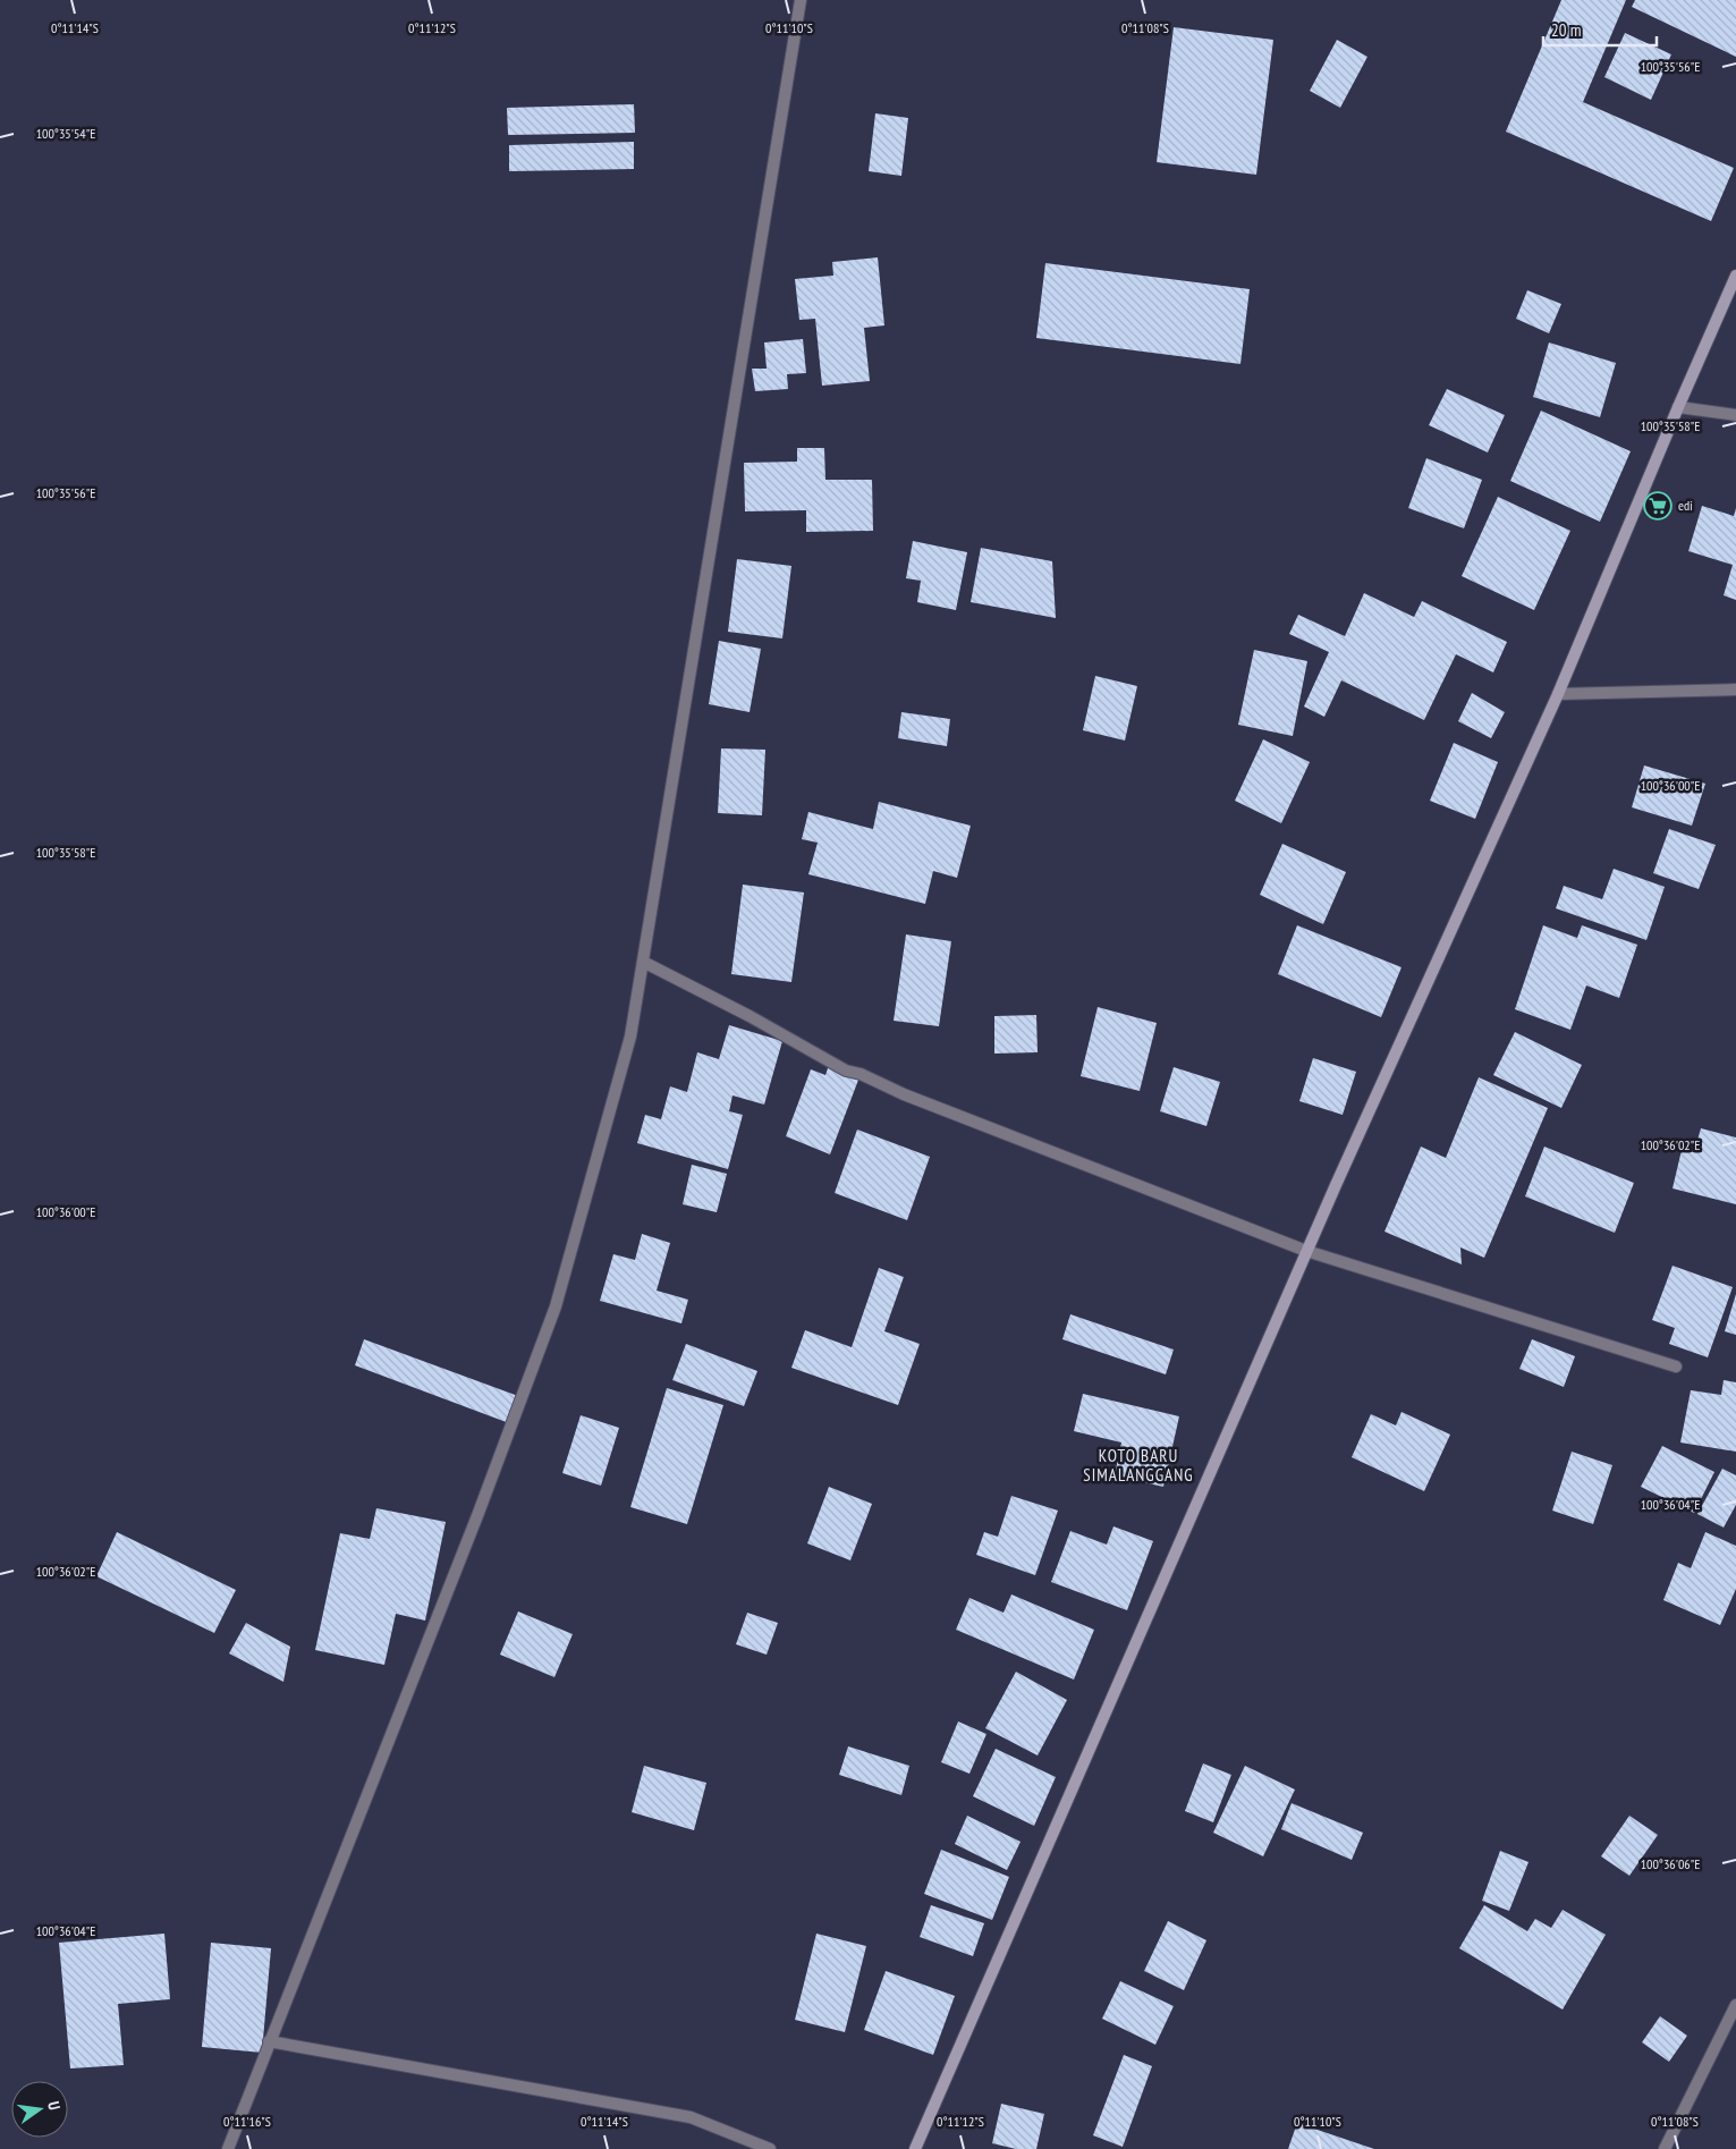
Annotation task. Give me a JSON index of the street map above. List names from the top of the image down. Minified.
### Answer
{"districts":["KOTO BARU SIMALANGGANG"],"places":{"supermarket":["edi"]},"scale_bar":"20 m","north":"right","coordinates":["0°11'14\"S","0°11'12\"S","0°11'10\"S","0°11'08\"S","100°35'56\"E","100°35'54\"E","100°35'58\"E","100°36'00\"E","100°36'02\"E","100°36'04\"E","100°36'06\"E","0°11'16\"S"]}
